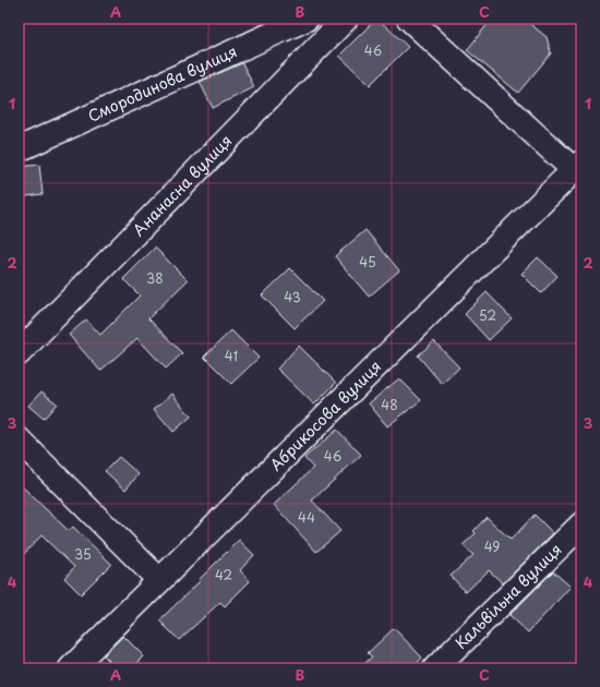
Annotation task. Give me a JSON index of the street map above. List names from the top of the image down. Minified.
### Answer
{"streets":{"street":["Смородинова вулиця","Ананасна вулиця","Абрикосова вулиця","Кальвільна вулиця"]},"house_numbers":["46","45","38","43","52","41","48","46","44","49","35","42"],"grid":{"columns":["A","B","C"],"rows":["1","2","3","4"]}}
